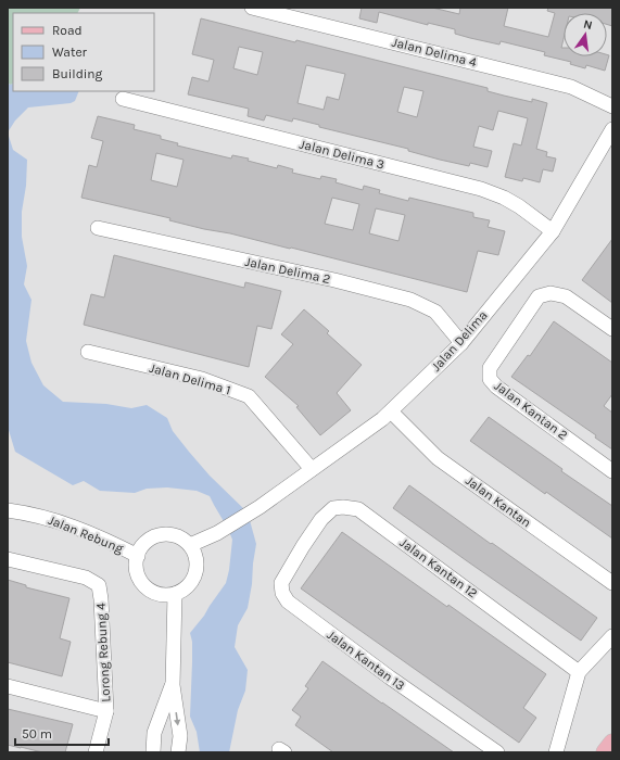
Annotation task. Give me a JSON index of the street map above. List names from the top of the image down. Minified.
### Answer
{"streets":{"street":["Jalan Delima 4","Jalan Delima 3","Jalan Delima 2","Jalan Delima","Jalan Delima 1","Jalan Kantan 2","Jalan Kantan","Jalan Rebung","Jalan Kantan 12","Lorong Rebung 4","Jalan Kantan 13"]},"crossings":[["Jalan Delima 3","Jalan Delima"],["Jalan Delima 2","Jalan Delima"],["Jalan Delima","Jalan Delima 1"],["Jalan Delima","Jalan Kantan"],["Jalan Delima","Jalan Rebung"],["Jalan Kantan 12","Jalan Kantan 13"]],"legend":["Road","Water","Building"],"scale_bar":"50 m","north":"top"}
